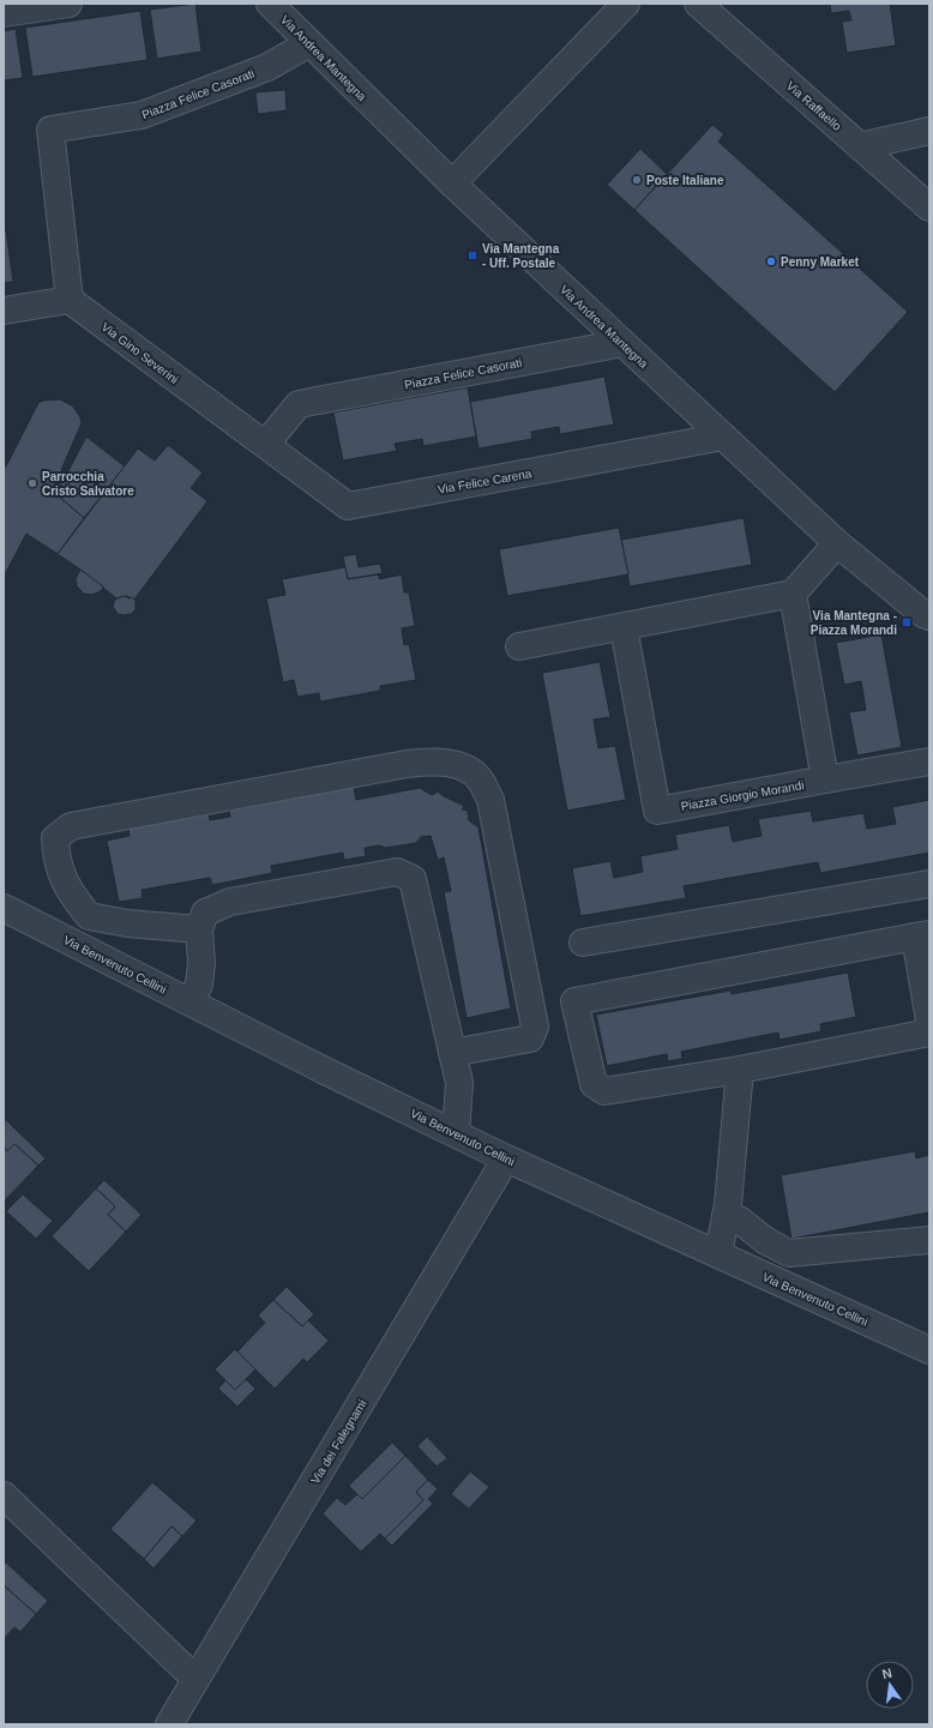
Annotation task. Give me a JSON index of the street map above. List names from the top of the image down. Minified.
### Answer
{"streets":{"street":["Via Andrea Mantegna","Piazza Felice Casorati","Via Raffaello","Via Gino Severini","Via Felice Carena","Piazza Giorgio Morandi","Via Benvenuto Cellini","Via dei Falegnami"]},"crossings":[["Via Andrea Mantegna","Piazza Felice Casorati"],["Via Andrea Mantegna","Via Felice Carena"],["Piazza Felice Casorati","Via Gino Severini"],["Piazza Felice Casorati","Via Felice Carena"],["Via Gino Severini","Via Felice Carena"],["Via Benvenuto Cellini","Via dei Falegnami"]],"places":{"other":["Poste Italiane","Penny Market","Parrocchia Cristo Salvatore"],"transit":["Via Mantegna - Uff. Postale","Via Mantegna - Piazza Morandi"]},"north":"top"}
